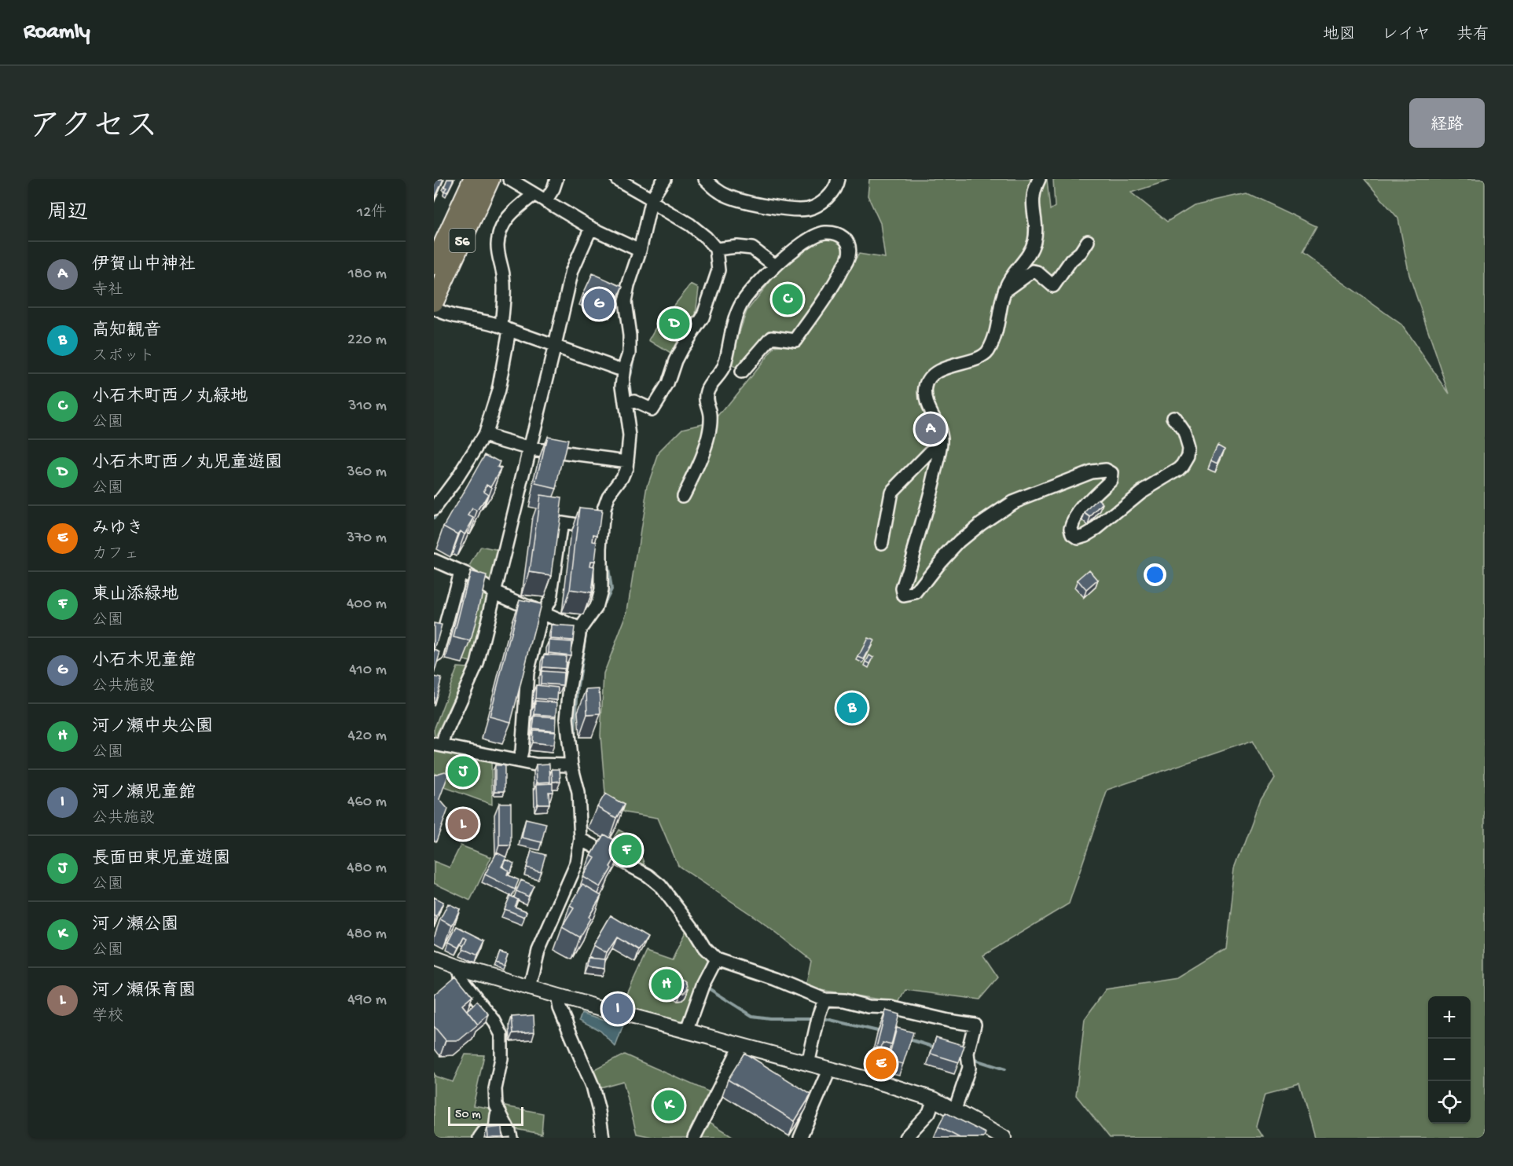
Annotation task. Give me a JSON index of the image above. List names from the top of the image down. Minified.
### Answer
{"streets":{"highway":["56"]},"scale_bar":"50 m","page":{"header":"Roamly","nav":["地図","レイヤ","共有"],"title":"アクセス","buttons":"経路","heading":["周辺","12件"],"list":[{"mark":"A","name":"伊賀山中神社","note":"寺社","value":"180 m"},{"mark":"B","name":"高知観音","note":"スポット","value":"220 m"},{"mark":"C","name":"小石木町西ノ丸緑地","note":"公園","value":"310 m"},{"mark":"D","name":"小石木町西ノ丸児童遊園","note":"公園","value":"360 m"},{"mark":"E","name":"みゆき","note":"カフェ","value":"370 m"},{"mark":"F","name":"東山添緑地","note":"公園","value":"400 m"},{"mark":"G","name":"小石木児童館","note":"公共施設","value":"410 m"},{"mark":"H","name":"河ノ瀬中央公園","note":"公園","value":"420 m"},{"mark":"I","name":"河ノ瀬児童館","note":"公共施設","value":"460 m"},{"mark":"J","name":"長面田東児童遊園","note":"公園","value":"480 m"},{"mark":"K","name":"河ノ瀬公園","note":"公園","value":"480 m"},{"mark":"L","name":"河ノ瀬保育園","note":"学校","value":"490 m"}],"pins":["C","G","D","A","B","J","L","F","H","I","E","K"],"map_buttons":["+","−"],"scale":"50 m"}}
